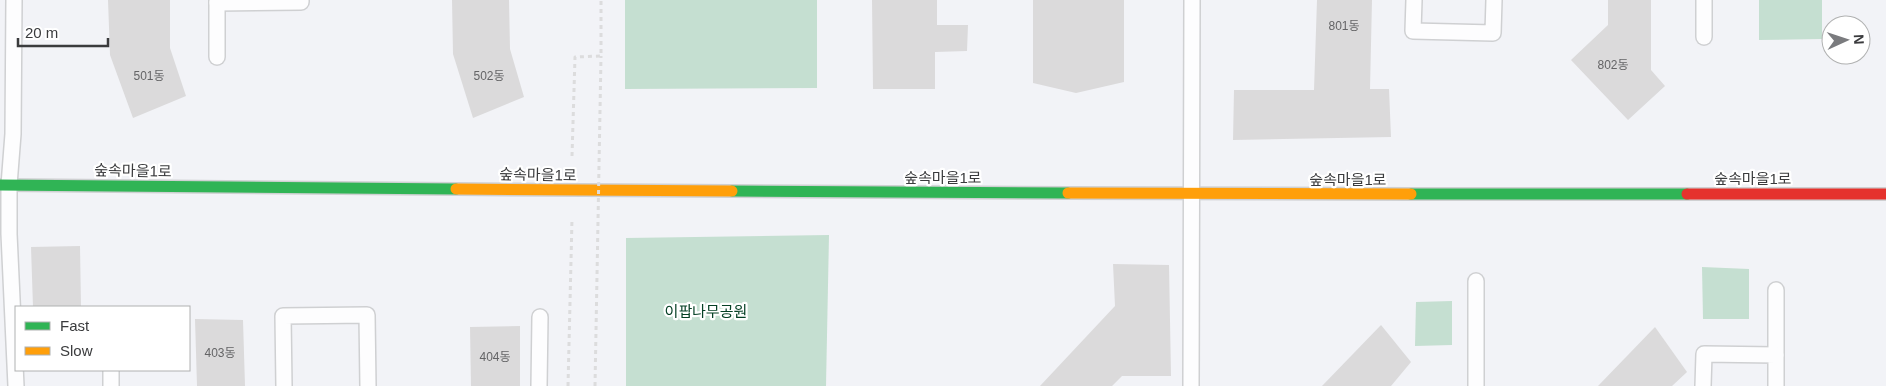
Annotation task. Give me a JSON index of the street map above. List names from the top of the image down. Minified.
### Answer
{"streets":{"street":["숲속마을1로"]},"parks":["이팝나무공원"],"house_numbers":["801동","802동","501동","502동","403동","404동"],"legend":["Fast","Slow"],"scale_bar":"20 m","north":"right"}
